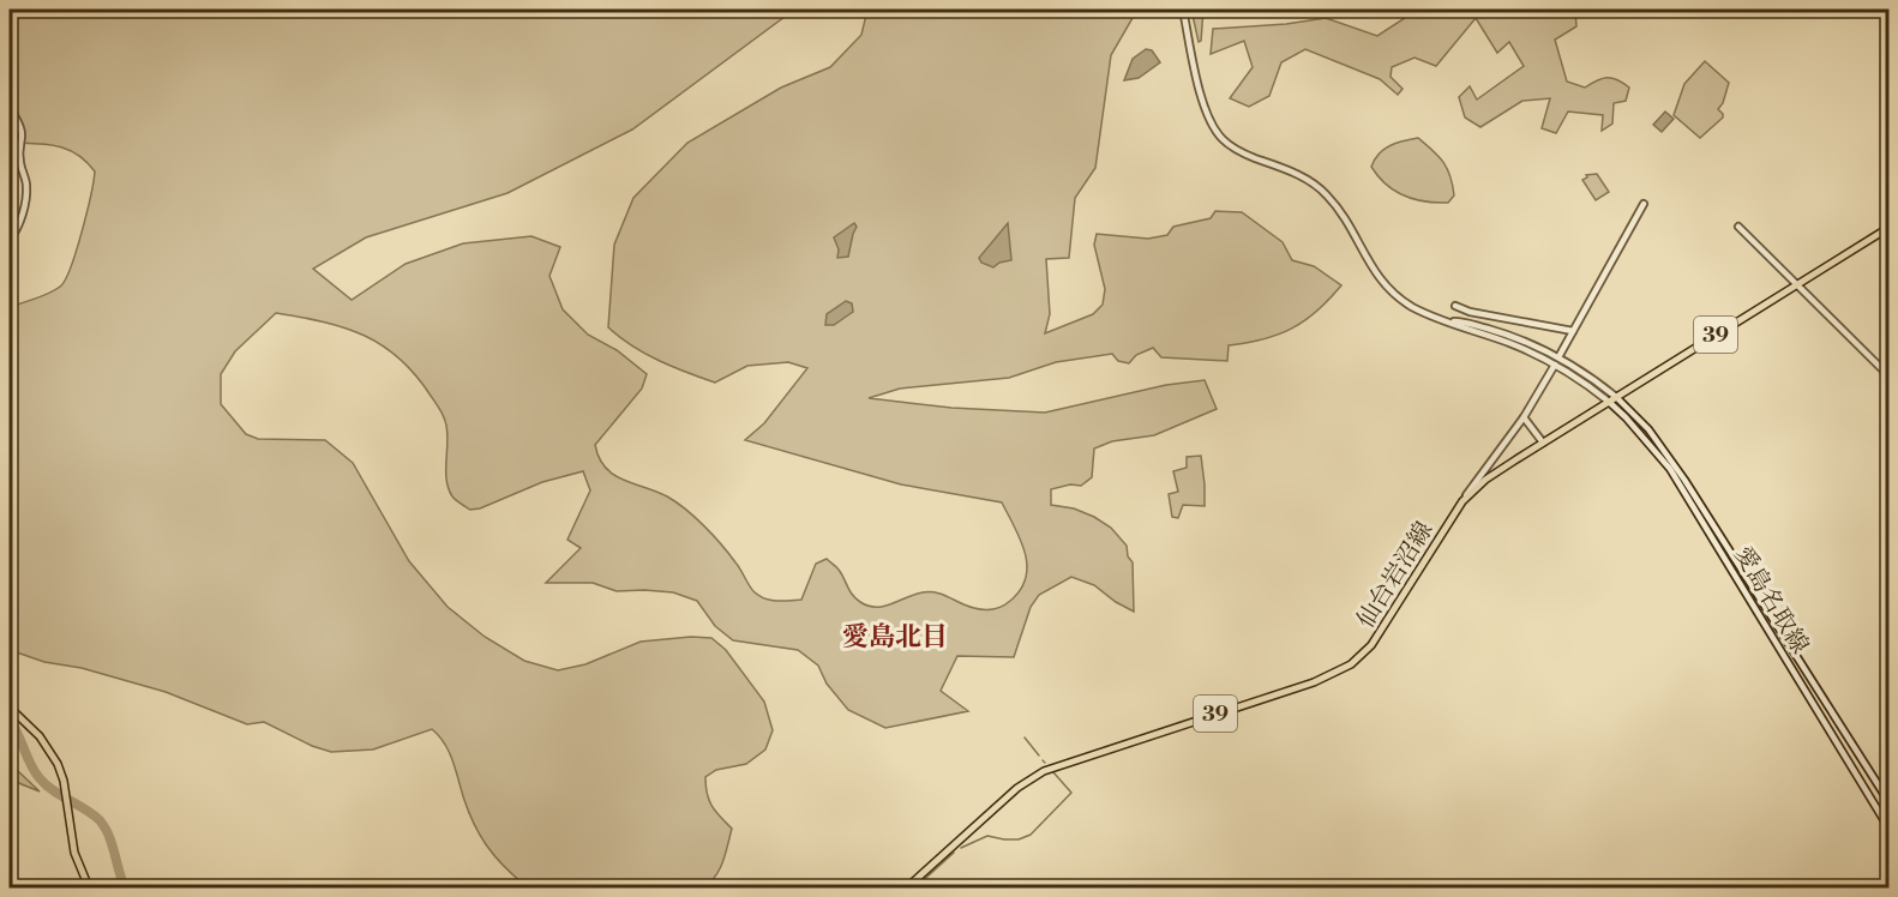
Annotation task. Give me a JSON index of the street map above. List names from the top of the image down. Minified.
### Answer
{"streets":{"main road":["39","仙台岩沼線"],"street":["愛島名取線"]},"crossings":[["仙台岩沼線","愛島名取線"]],"districts":["愛島北目"]}
